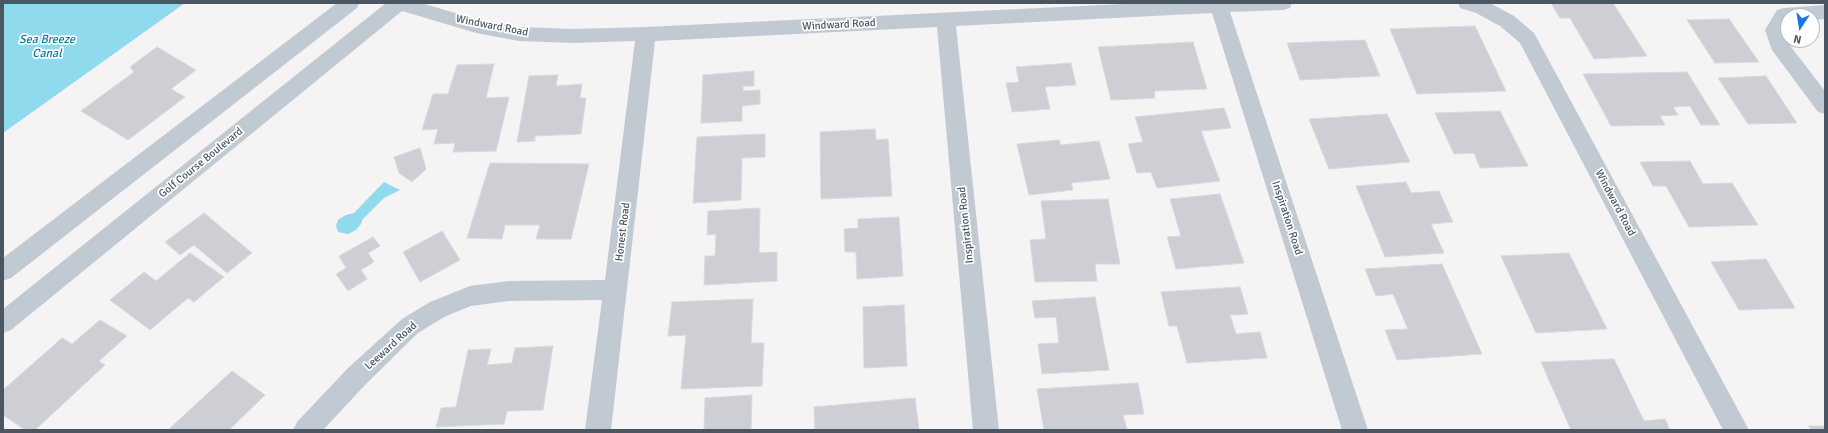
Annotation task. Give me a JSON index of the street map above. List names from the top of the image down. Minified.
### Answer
{"streets":{"street":["Windward Road","Golf Course Boulevard","Inspiration Road","Honest Road","Leeward Road"]},"crossings":[["Windward Road","Golf Course Boulevard"],["Windward Road","Inspiration Road"],["Windward Road","Honest Road"],["Honest Road","Leeward Road"]],"water":["Sea Breeze Canal"],"north":"bottom"}
